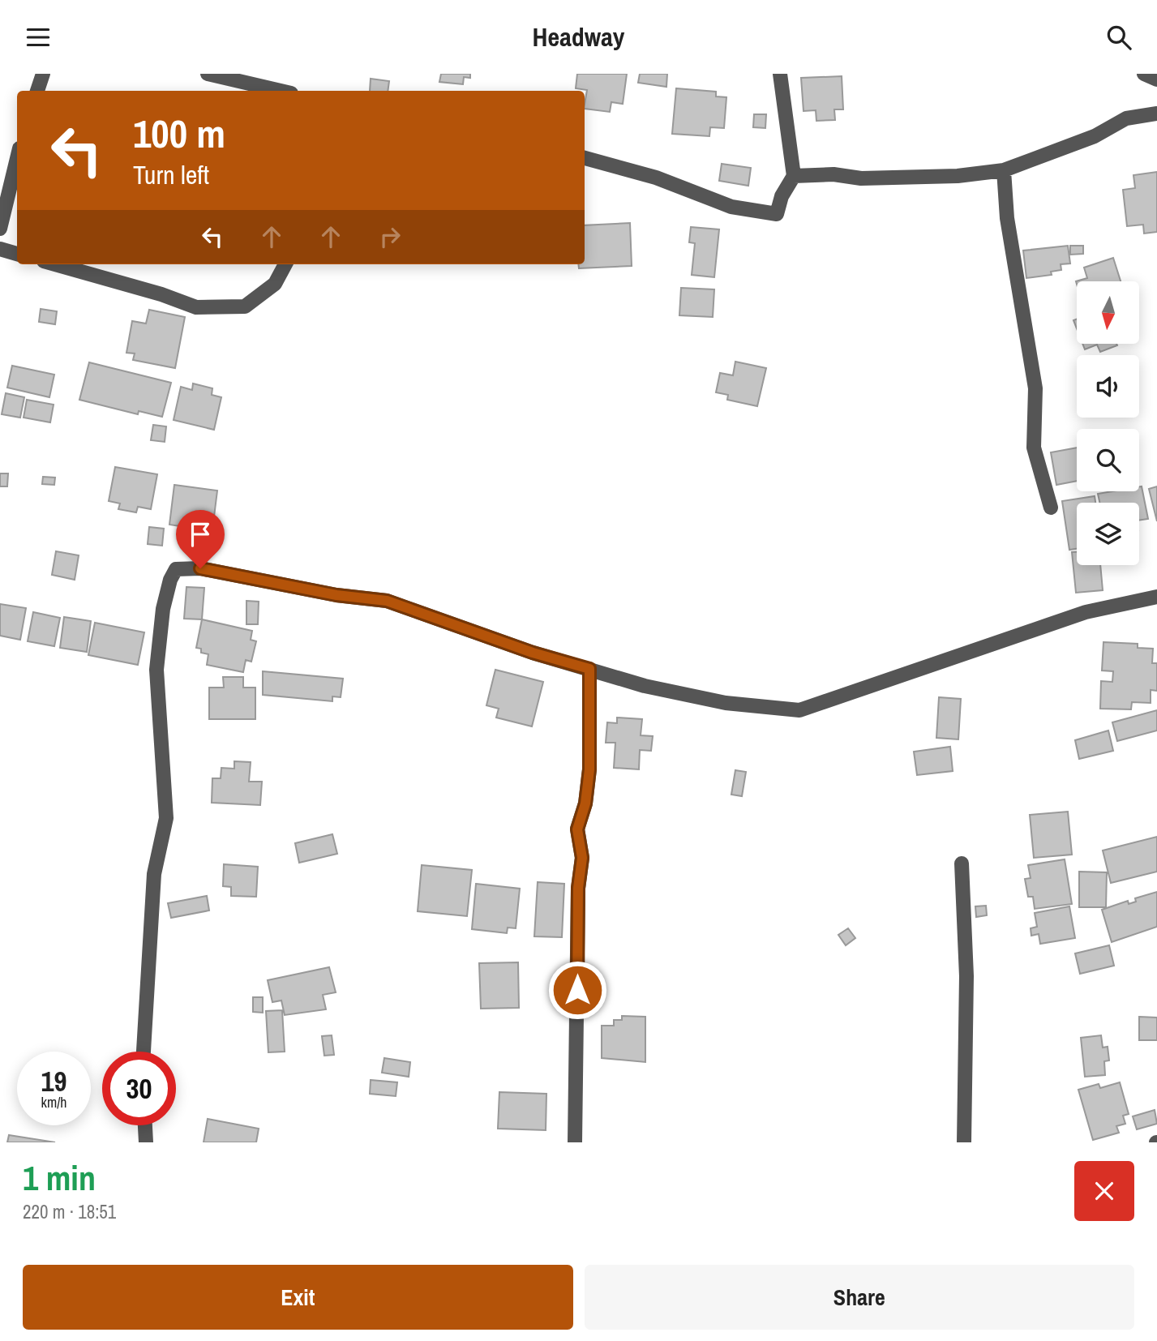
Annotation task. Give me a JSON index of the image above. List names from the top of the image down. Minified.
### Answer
{"north":"bottom","page":{"header":"Headway","turn":["100 m","Turn left"],"speed":"19 km/h","limit":"30","heading":["1 min","220 m · 18:51"],"buttons":["Exit","Share"]}}
